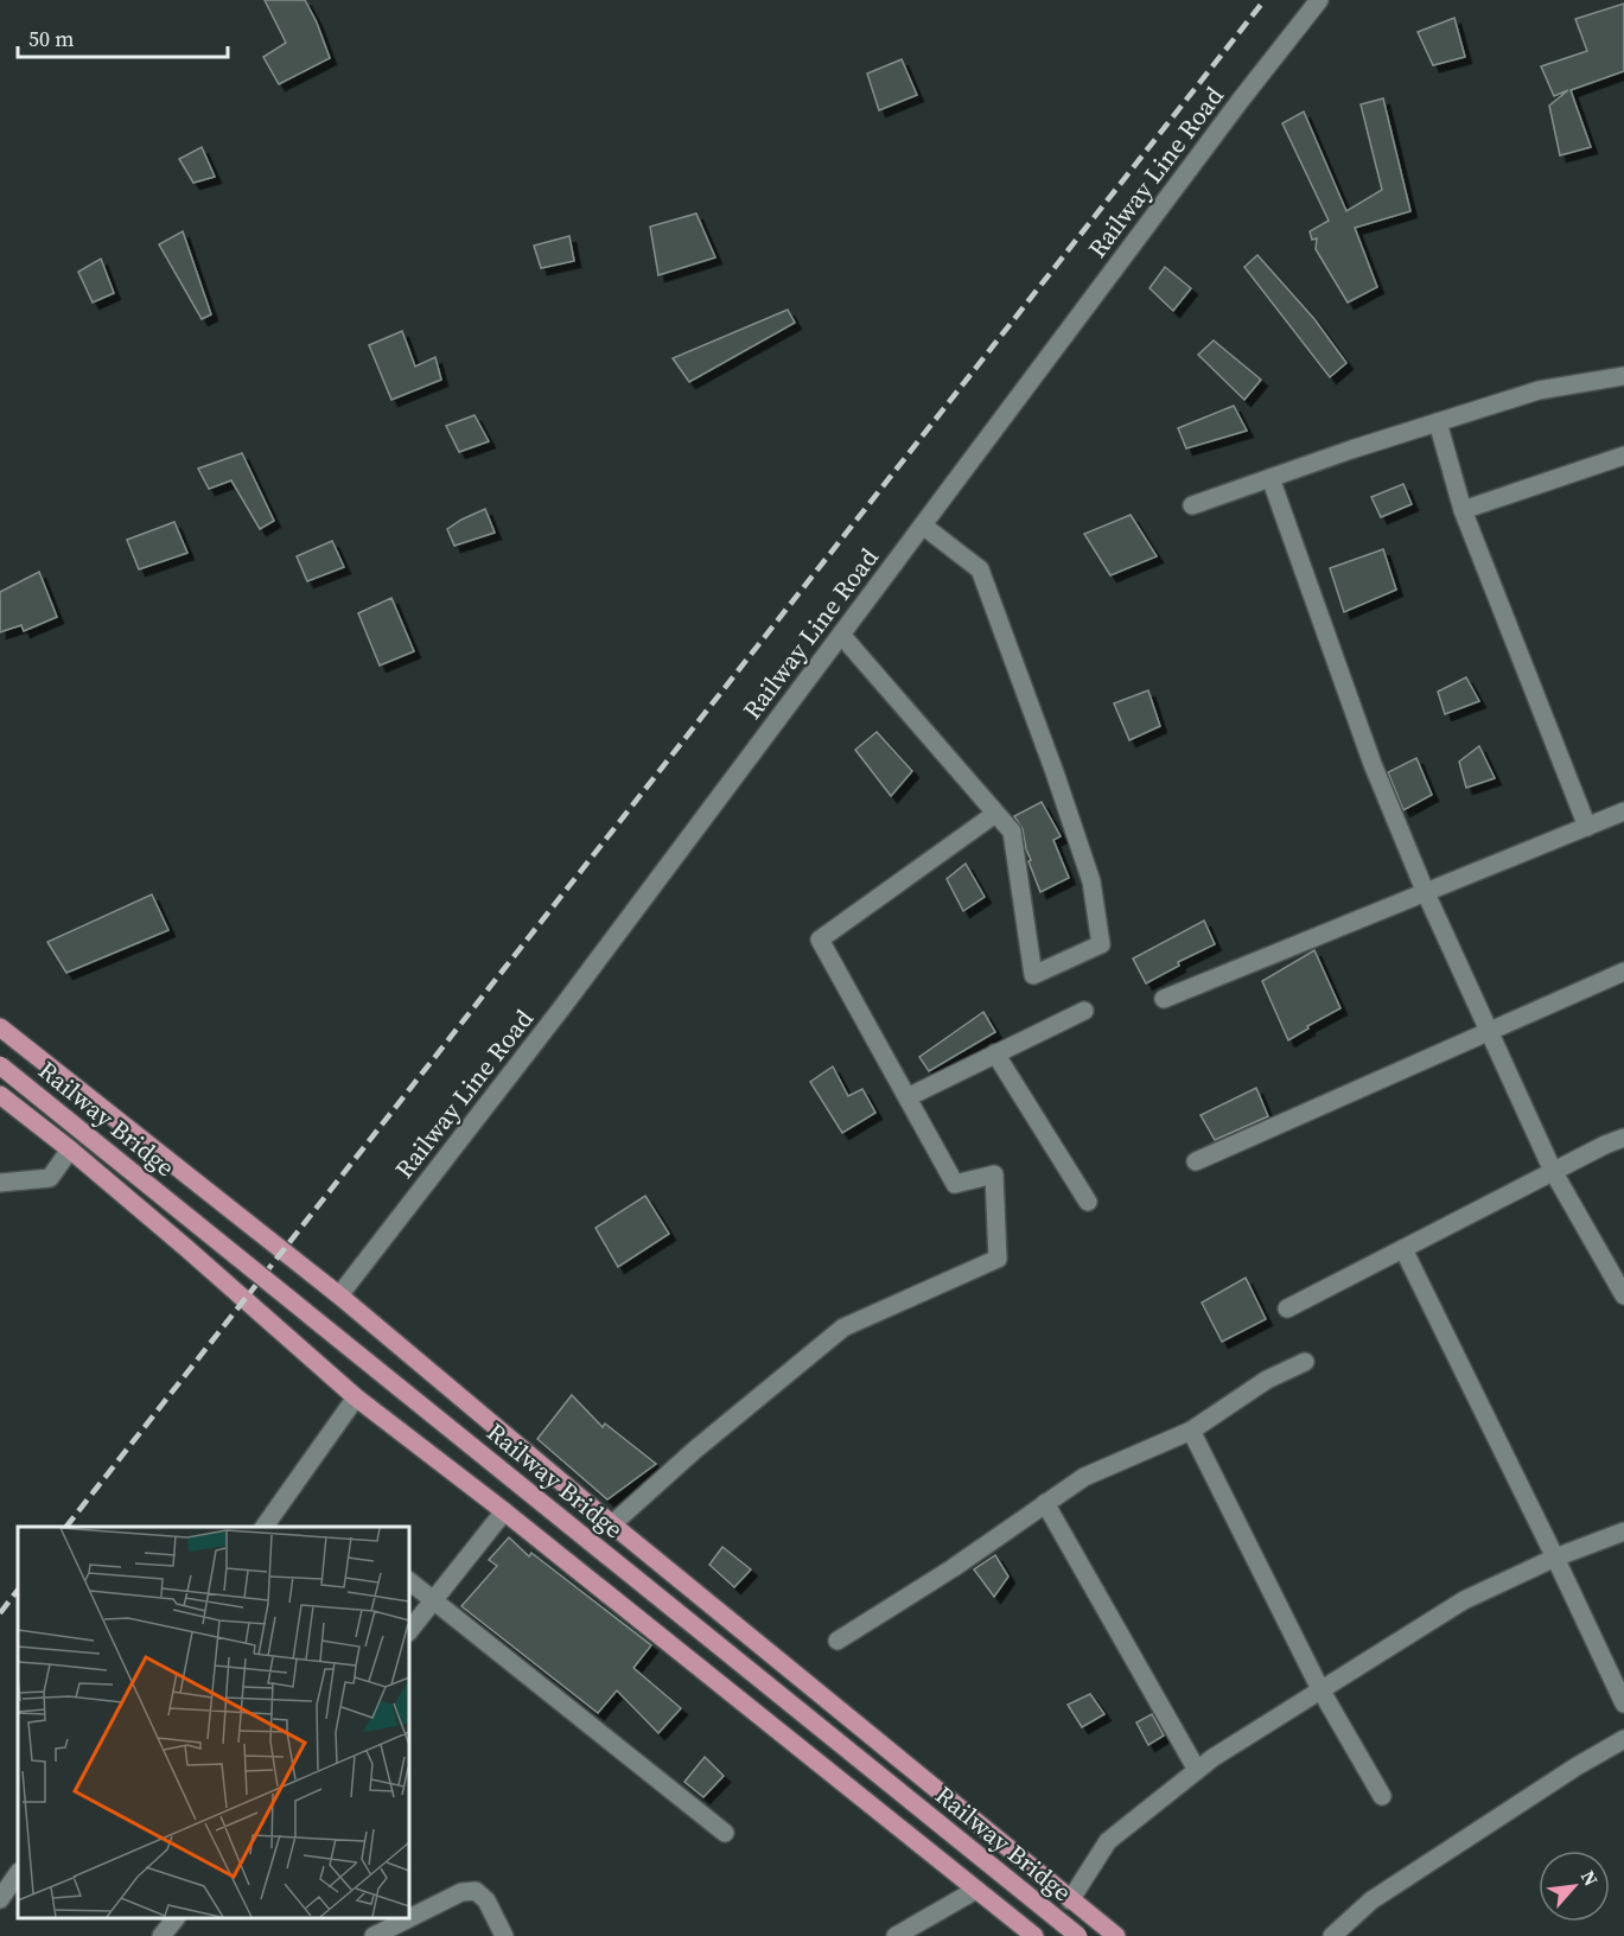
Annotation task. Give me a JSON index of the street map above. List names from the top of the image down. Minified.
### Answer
{"streets":{"main road":["Railway Bridge"],"street":["Railway Line Road"]},"scale_bar":"50 m","north":"top right"}
